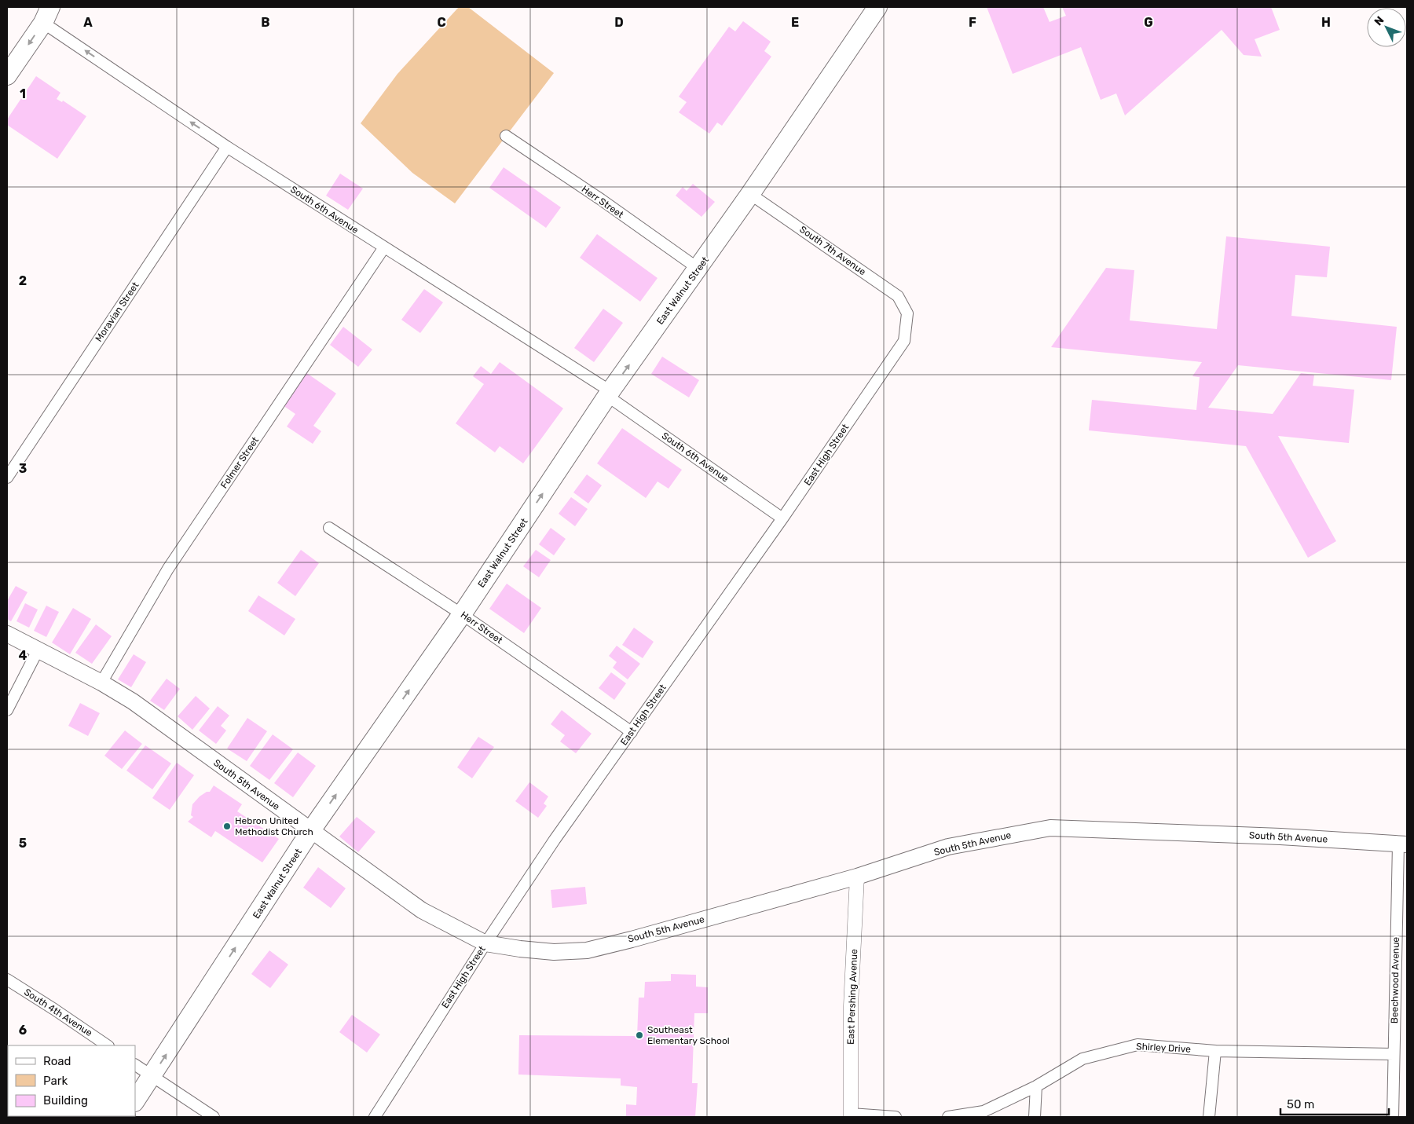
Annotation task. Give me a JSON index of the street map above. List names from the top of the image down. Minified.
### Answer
{"streets":{"highway":["East Walnut Street"],"main road":["South 5th Avenue"],"street":["Herr Street","South 6th Avenue","South 7th Avenue","Moravian Street","East High Street","Folmer Street","Beechwood Avenue","East Pershing Avenue","South 4th Avenue","Shirley Drive"]},"crossings":[["Herr Street","East Walnut Street"],["Herr Street","East High Street"],["South 6th Avenue","East Walnut Street"],["South 6th Avenue","Moravian Street"],["South 6th Avenue","East High Street"],["South 6th Avenue","Folmer Street"],["South 7th Avenue","East Walnut Street"],["South 7th Avenue","East High Street"],["East Walnut Street","South 5th Avenue"],["East High Street","South 5th Avenue"],["Folmer Street","South 5th Avenue"],["South 5th Avenue","Beechwood Avenue"],["South 5th Avenue","East Pershing Avenue"],["Beechwood Avenue","Shirley Drive"]],"one_way":["East Walnut Street"],"places":["Hebron United Methodist Church","Southeast Elementary School"],"legend":["Road","Park","Building"],"scale_bar":"50 m","north":"top left","grid":{"columns":["A","B","C","D","E","F","G","H"],"rows":["1","2","3","4","5","6"]}}
